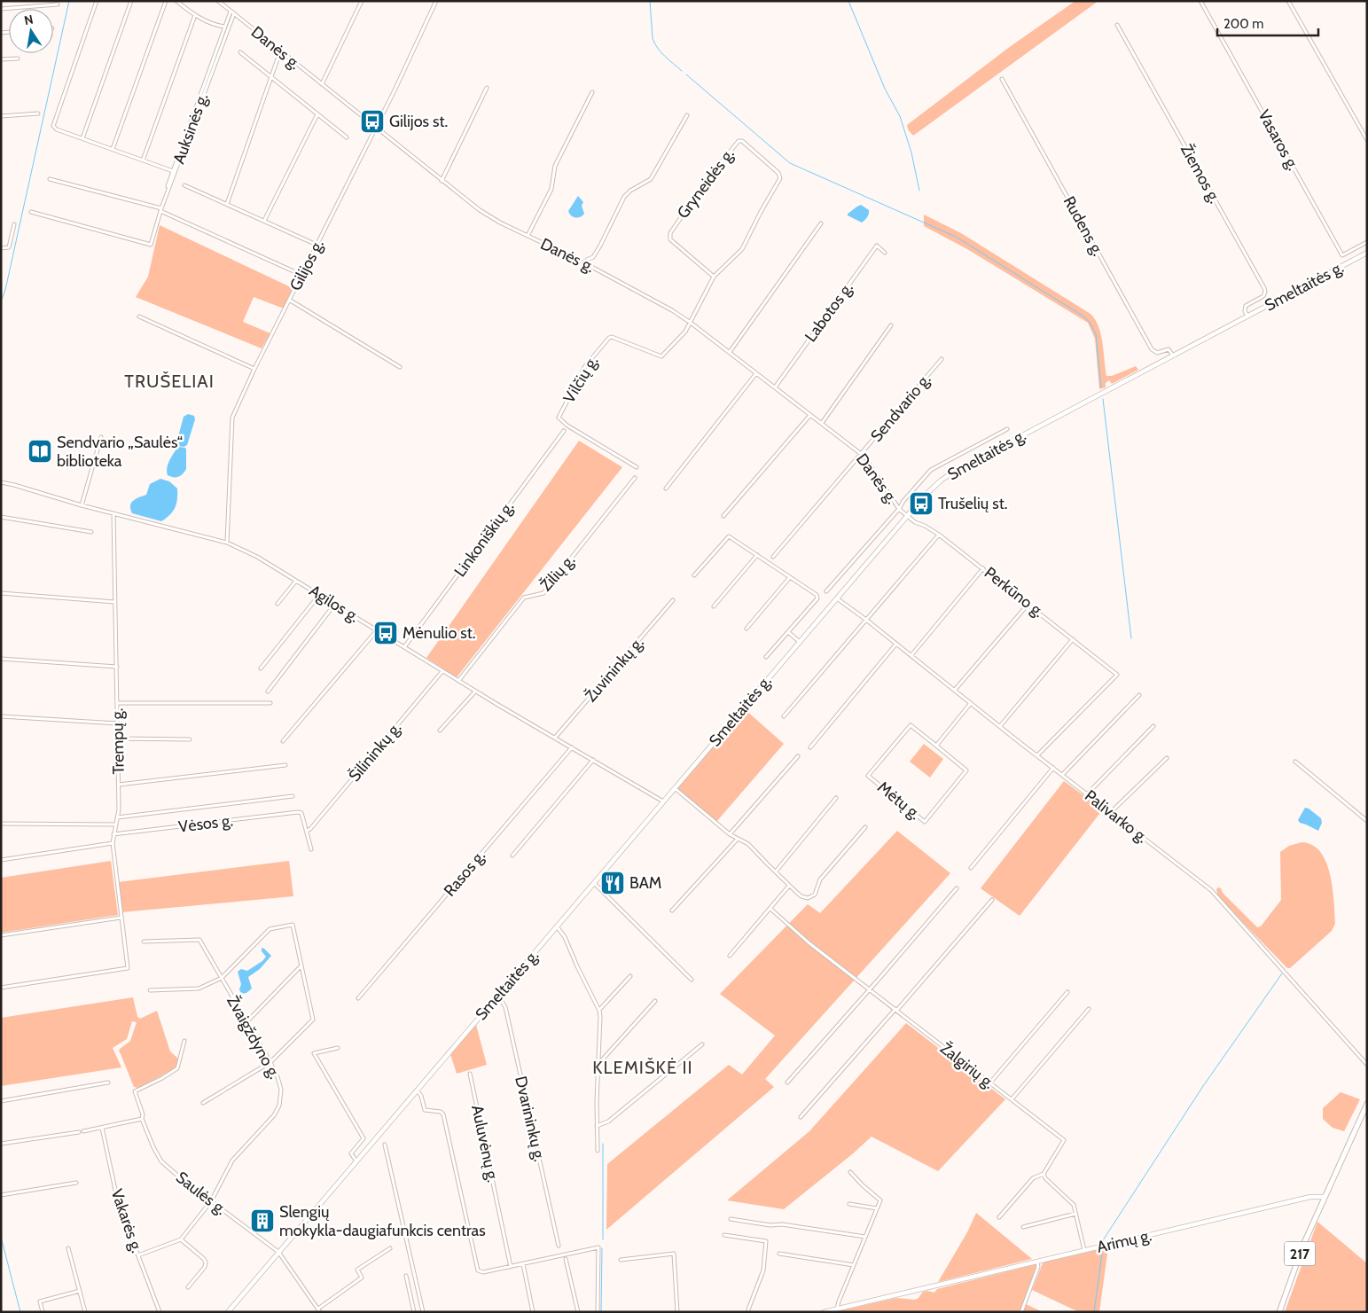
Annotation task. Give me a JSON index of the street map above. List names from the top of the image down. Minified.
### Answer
{"streets":{"main road":["Smeltaitės g.","Arimų g.","217"],"street":["Danės g.","Auksinės g.","Vasaros g.","Žiemos g.","Gryneidės g.","Rudens g.","Gilijos g.","Labotos g.","Vilčių g.","Sendvario g.","Linkoniškių g.","Žilių g.","Perkūno g.","Agilos g.","Žuvininkų g.","Trempų g.","Šilininkų g.","Mėtų g.","Palivarko g.","Vėsos g.","Rasos g.","Žvaigždyno g.","Žalgirių g.","Dvarininkų g.","Auluvėnų g.","Saulės g.","Vakarės g."]},"crossings":[["Danės g.","Auksinės g."],["Danės g.","Gryneidės g."],["Danės g.","Gilijos g."],["Danės g.","Smeltaitės g."],["Danės g.","Labotos g."],["Danės g.","Vilčių g."],["Danės g.","Sendvario g."],["Danės g.","Perkūno g."],["Žiemos g.","Smeltaitės g."],["Gryneidės g.","Vilčių g."],["Rudens g.","Smeltaitės g."],["Gilijos g.","Agilos g."],["Smeltaitės g.","Perkūno g."],["Smeltaitės g.","Agilos g."],["Smeltaitės g.","Palivarko g."],["Smeltaitės g.","Dvarininkų g."],["Smeltaitės g.","Saulės g."],["Linkoniškių g.","Agilos g."],["Žilių g.","Agilos g."],["Perkūno g.","Palivarko g."],["Agilos g.","Žuvininkų g."],["Agilos g.","Trempų g."],["Agilos g.","Šilininkų g."],["Agilos g.","Rasos g."],["Trempų g.","Vėsos g."],["Šilininkų g.","Vėsos g."],["Žvaigždyno g.","Saulės g."],["Arimų g.","217"]],"districts":["TRUŠELIAI","KLEMIŠKĖ II"],"places":{"bus stop":["Gilijos st.","Trušelių st.","Mėnulio st."],"library":["Sendvario „Saulės“ biblioteka"],"restaurant":["BAM"],"building":["Slengių mokykla-daugiafunkcis centras"]},"scale_bar":"200 m","north":"top"}
